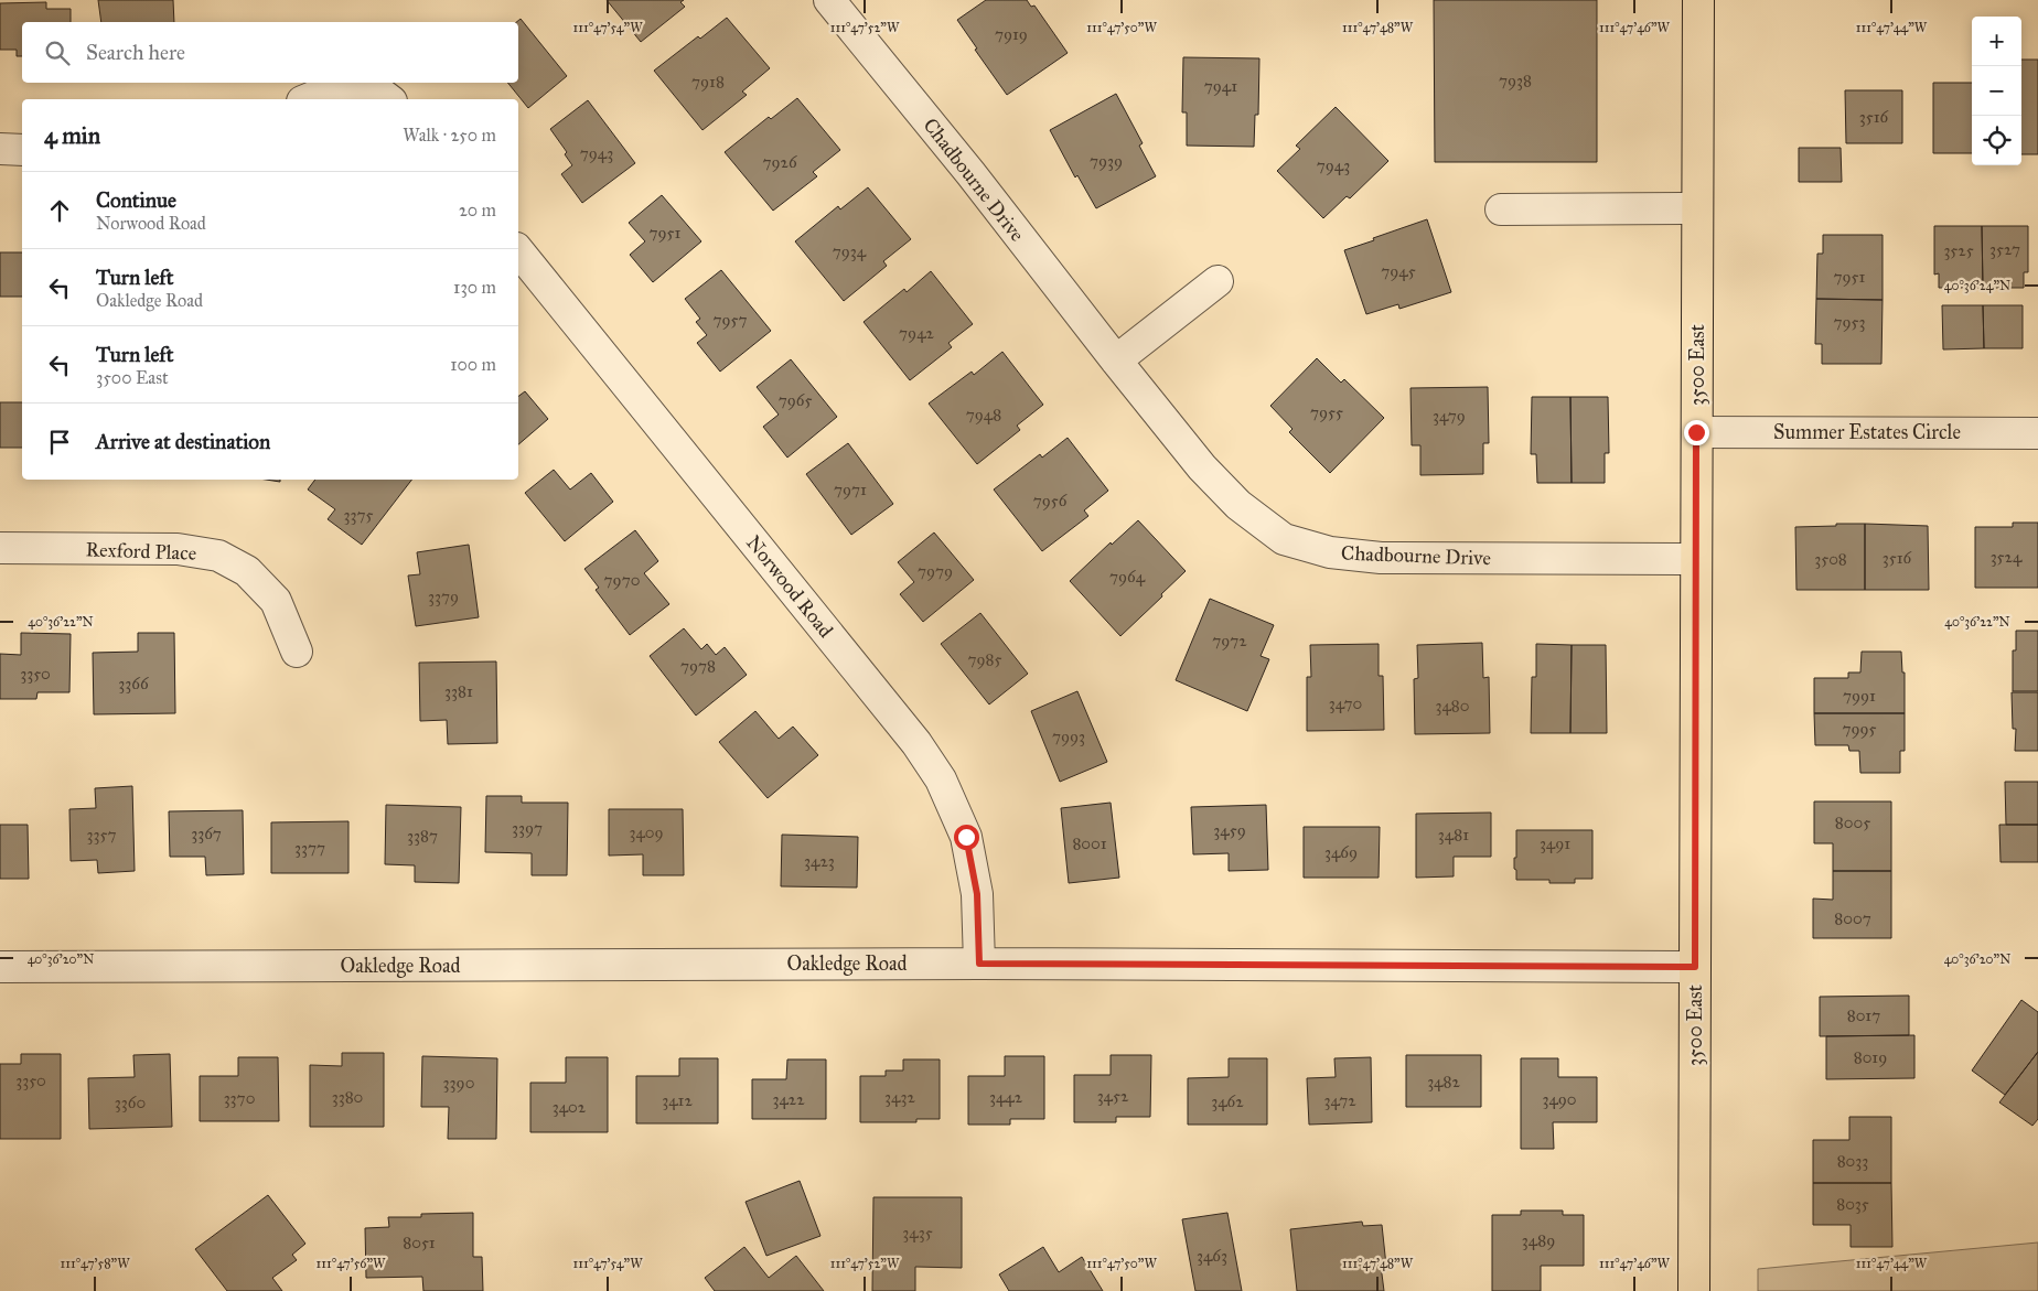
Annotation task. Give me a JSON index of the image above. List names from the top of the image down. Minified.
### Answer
{"streets":{"main road":["3500 East"],"street":["Chadbourne Drive","Summer Estates Circle","Rexford Place","Norwood Road","Oakledge Road"]},"crossings":[["Chadbourne Drive","3500 East"],["3500 East","Summer Estates Circle"],["3500 East","Oakledge Road"],["Norwood Road","Oakledge Road"]],"house_numbers":["7919","7938","7918","7941","3516","7943","7939","7926","7943","7951","3527","3525","7934","7945","7951","7957","7953","7942","7965","7955","7948","3479","7971","7956","3375","3524","3516","3508","7979","7964","7970","3379","7972","7985","7978","3350","3366","3381","7991","3470","3480","7995","7993","8005","3397","3459","3409","3367","3357","3481","3387","8001","3491","3377","3469","3423","8007","8017","8019","3350","3482","3390","3452","3380","3432","3442","3370","3422","3490","3412","3472","3462","3360","3402","8033","8035","3435","3489","8051","3463"],"page":{"map_buttons":["+","−"],"search":"Search here","heading":["4 min","Walk · 250 m"],"list":[["Continue","Norwood Road","20 m"],["Turn left","Oakledge Road","130 m"],["Turn left","3500 East","100 m"],"Arrive at destination"]},"coordinates":["111°47'54\"W","111°47'52\"W","111°47'50\"W","111°47'48\"W","111°47'46\"W","111°47'44\"W","40°36'24\"N","40°36'22\"N","40°36'20\"N","111°47'58\"W","111°47'56\"W"]}
